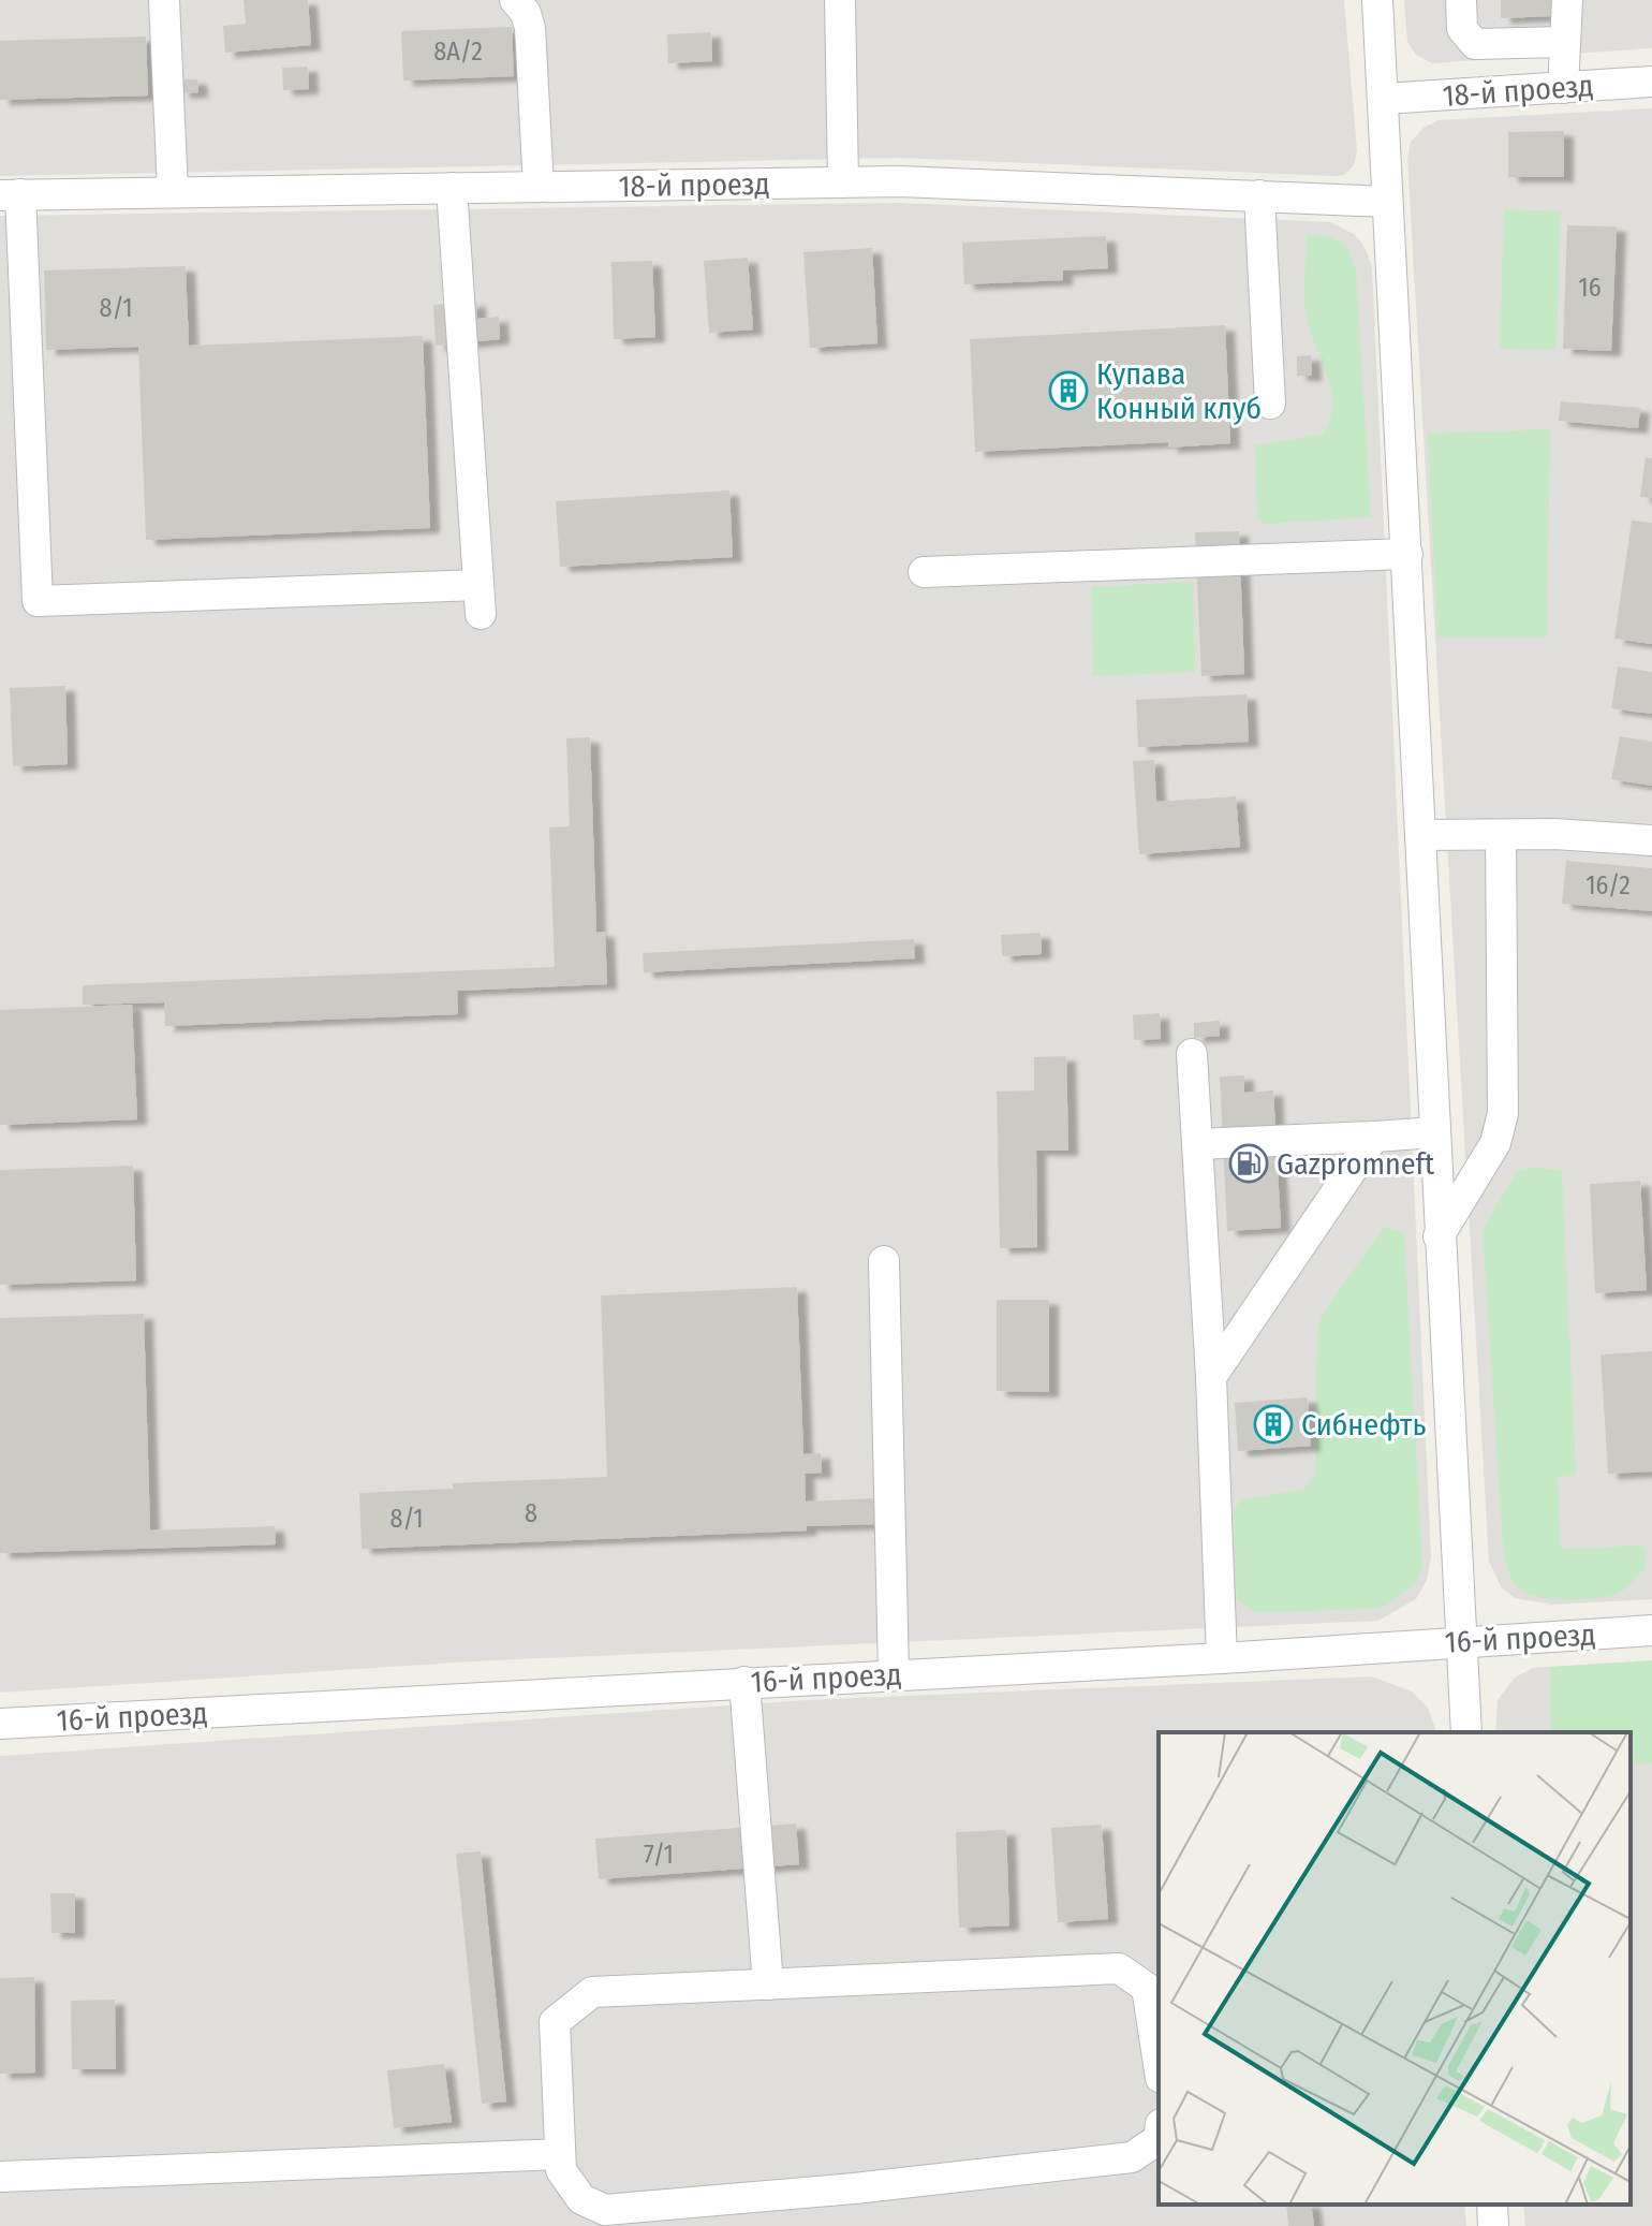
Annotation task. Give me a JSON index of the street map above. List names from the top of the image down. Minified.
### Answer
{"streets":{"street":["18-й проезд","16-й проезд"]},"places":{"building":["Купава Конный клуб","Сибнефть"],"fuel station":["Gazpromneft"]},"house_numbers":["8А/2","16","8/1","16/2","8","8/1","7/1"]}
